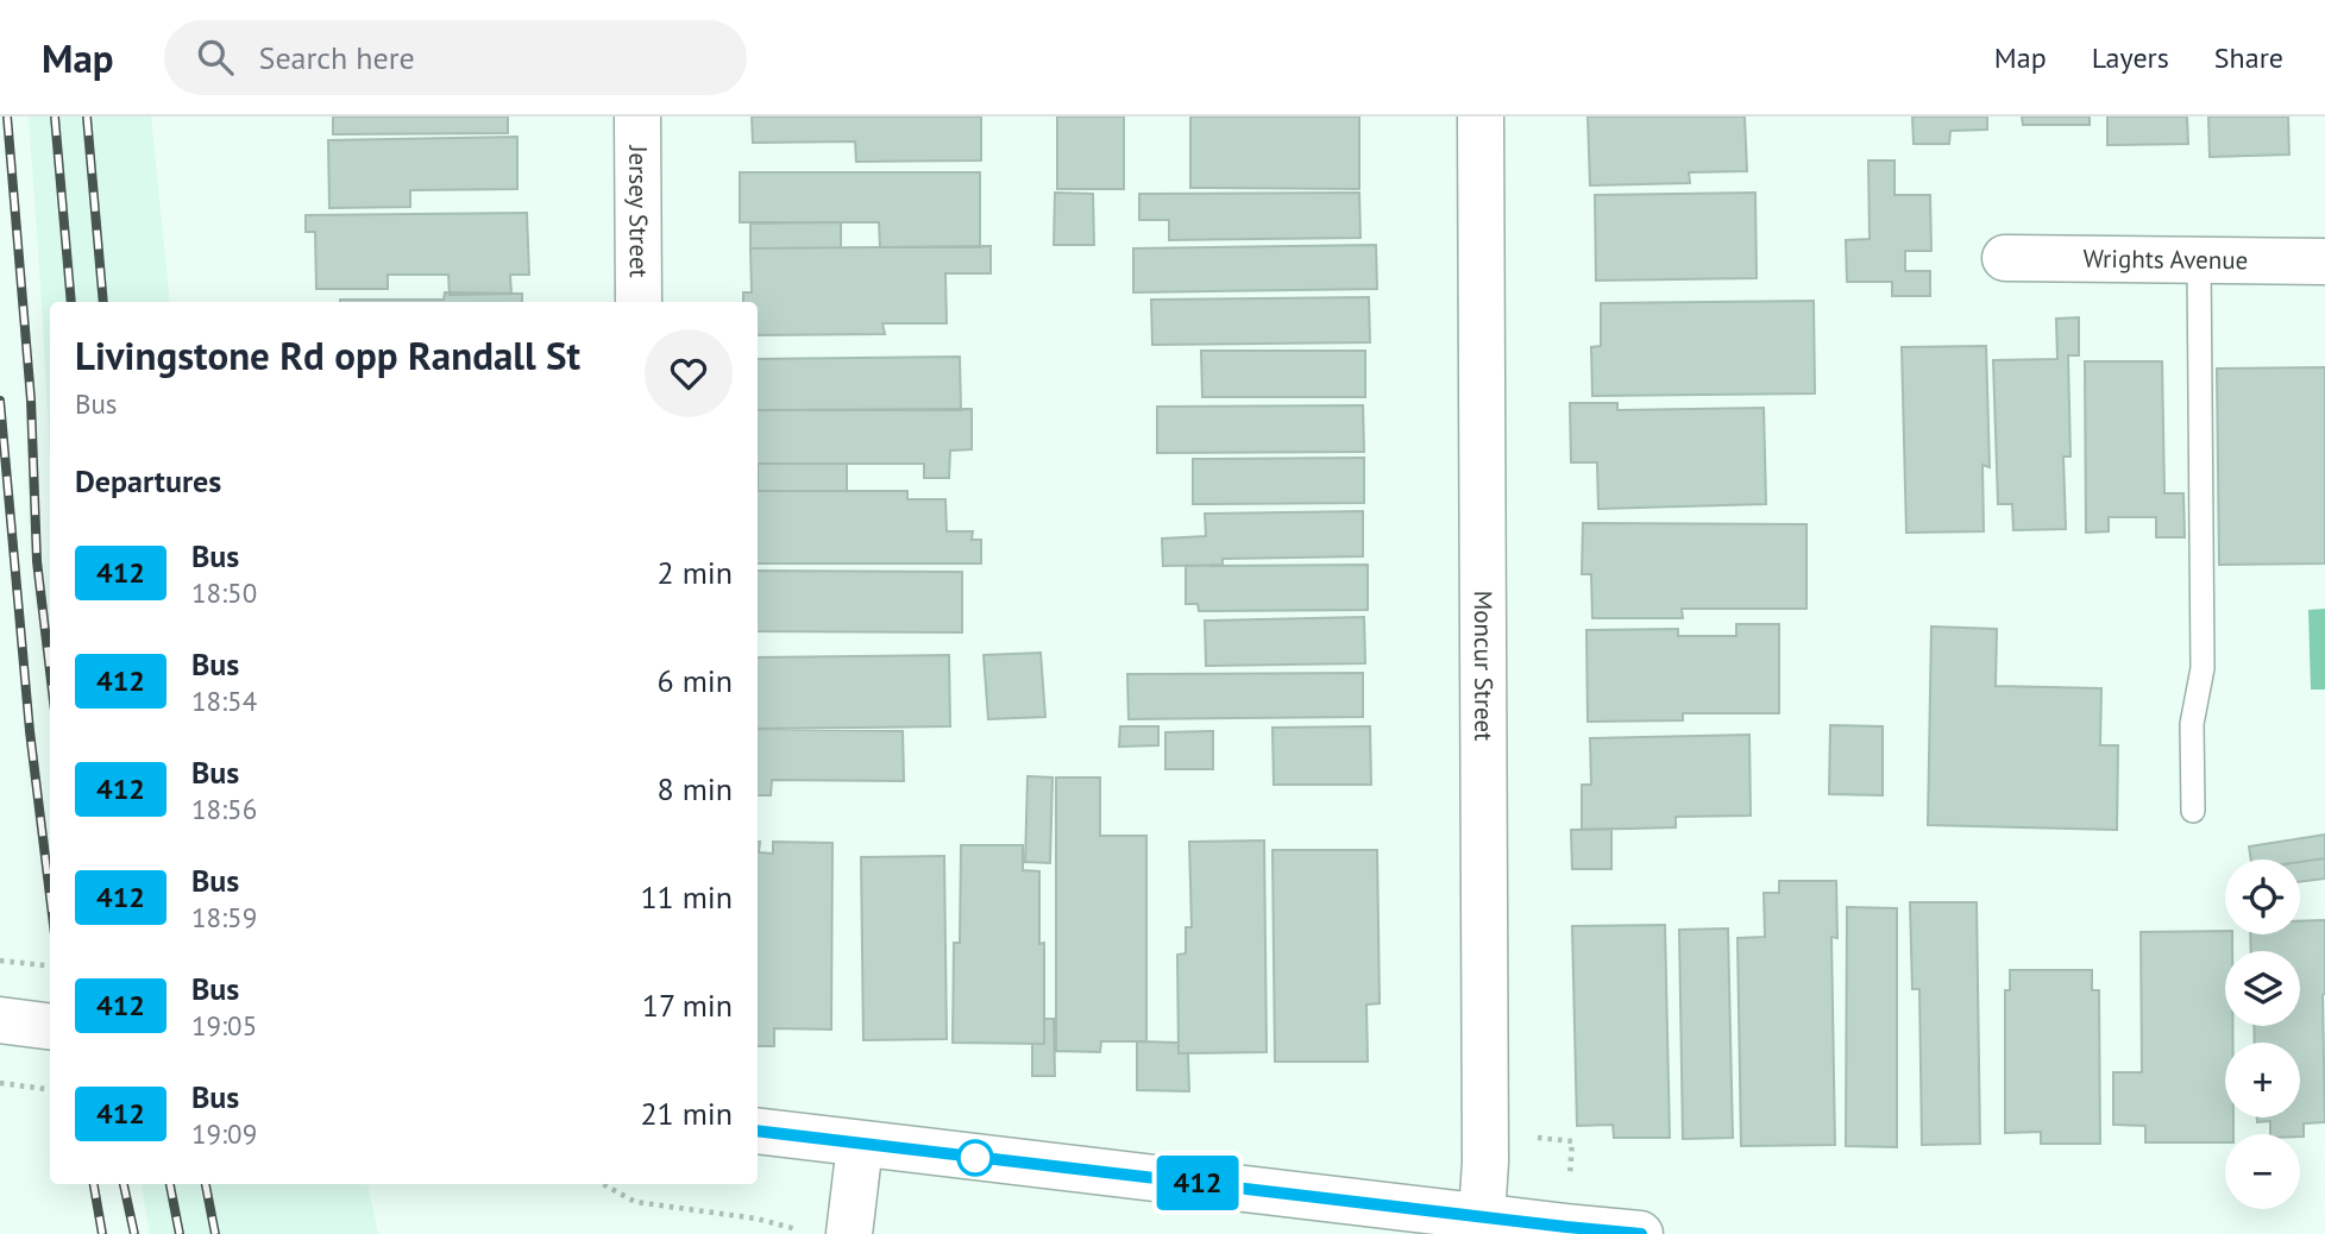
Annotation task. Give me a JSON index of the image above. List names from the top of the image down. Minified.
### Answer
{"streets":{"street":["Jersey Street","Wrights Avenue","Moncur Street"]},"lines":["bus line 412"],"page":{"header":"Map","search":"Search here","nav":["Map","Layers","Share"],"on_map":"412","heading":[["Livingstone Rd opp Randall St","Bus"],"Departures"],"list":[{"mark":"412","name":"Bus","note":"18:50","value":"2 min"},{"mark":"412","name":"Bus","note":"18:54","value":"6 min"},{"mark":"412","name":"Bus","note":"18:56","value":"8 min"},{"mark":"412","name":"Bus","note":"18:59","value":"11 min"},{"mark":"412","name":"Bus","note":"19:05","value":"17 min"},{"mark":"412","name":"Bus","note":"19:09","value":"21 min"}],"map_buttons":["+","−"]}}
